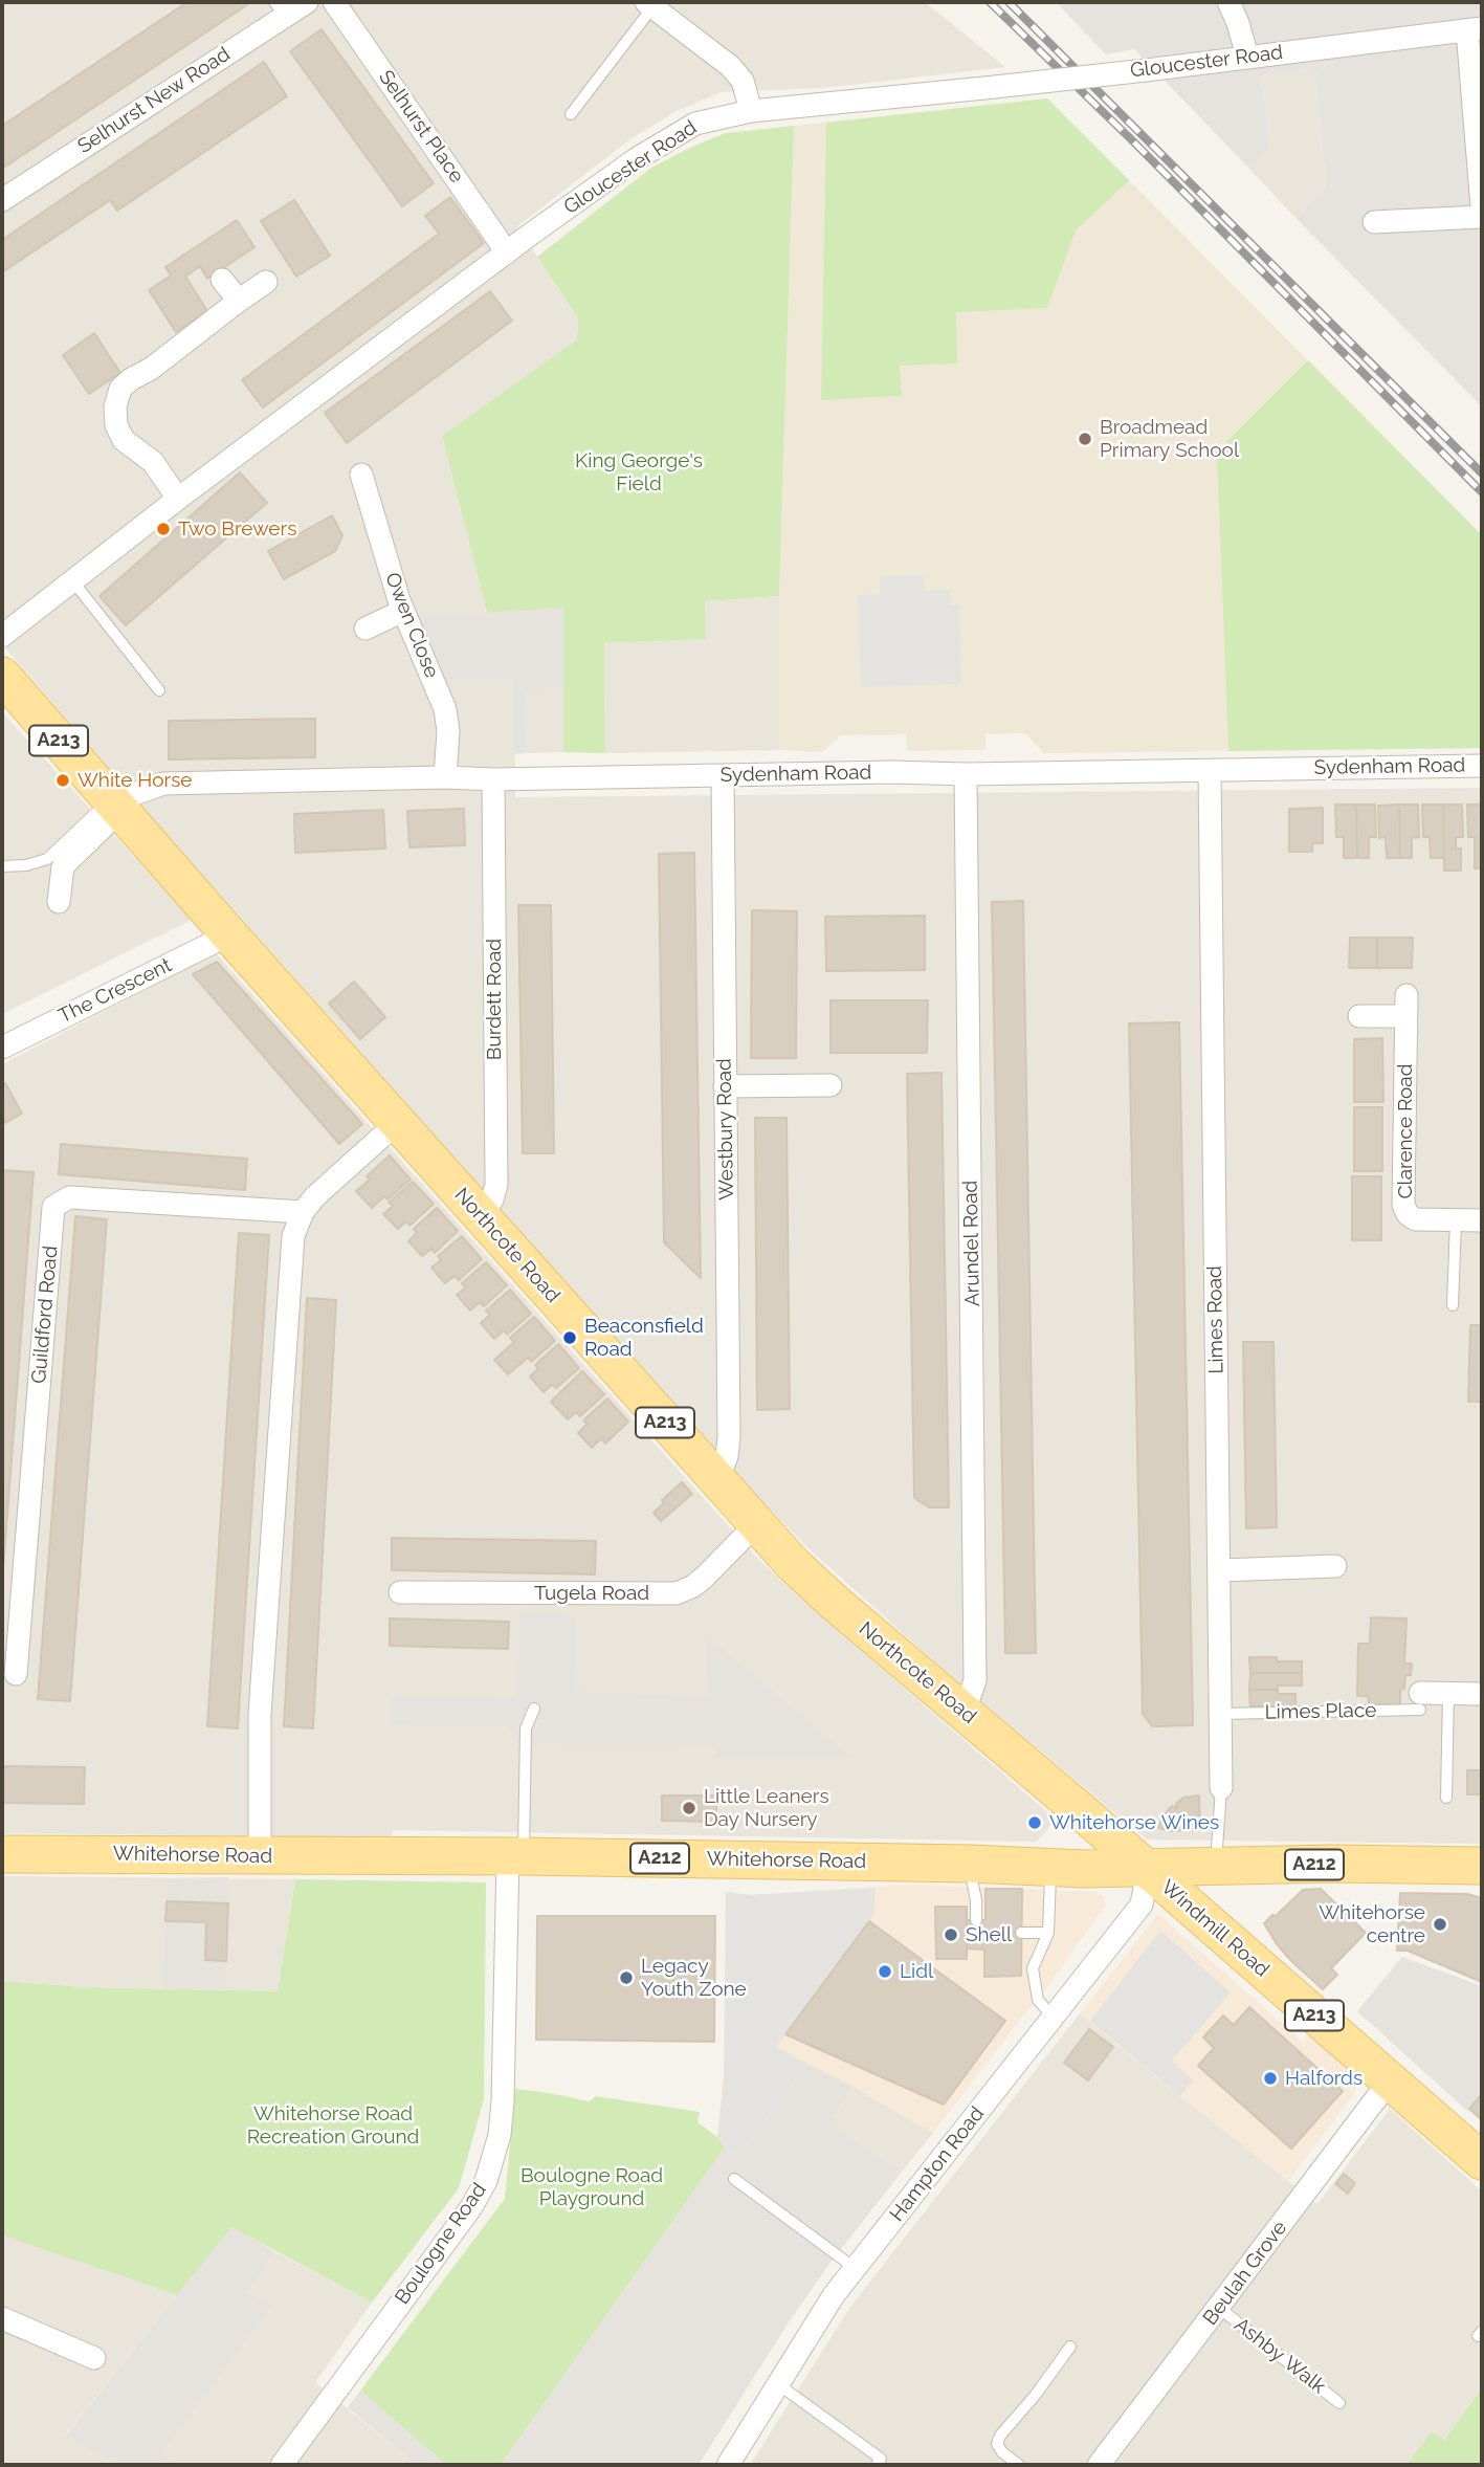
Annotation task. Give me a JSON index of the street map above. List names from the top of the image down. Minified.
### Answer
{"streets":{"main road":["A213","Northcote Road","Whitehorse Road","A212","Windmill Road"],"street":["Gloucester Road","Selhurst New Road","Selhurst Place","Owen Close","Sydenham Road","The Crescent","Burdett Road","Westbury Road","Clarence Road","Arundel Road","Guildford Road","Limes Road","Tugela Road","Hampton Road","Boulogne Road","Beulah Grove"],"lane":["Limes Place","Ashby Walk"]},"crossings":[["Gloucester Road","Selhurst Place"],["Owen Close","Sydenham Road"],["A213","Sydenham Road"],["A213","Northcote Road"],["Sydenham Road","Burdett Road"],["Sydenham Road","Westbury Road"],["Sydenham Road","Arundel Road"],["Sydenham Road","Northcote Road"],["Sydenham Road","Limes Road"],["The Crescent","Northcote Road"],["Burdett Road","Northcote Road"],["Westbury Road","Northcote Road"],["Arundel Road","Northcote Road"],["Northcote Road","Tugela Road"],["Northcote Road","Whitehorse Road"],["Northcote Road","Windmill Road"],["Northcote Road","Hampton Road"],["Limes Road","Limes Place"],["Limes Road","Whitehorse Road"],["Whitehorse Road","Windmill Road"],["Whitehorse Road","Hampton Road"],["Whitehorse Road","Boulogne Road"],["Windmill Road","Hampton Road"],["Windmill Road","Beulah Grove"],["Beulah Grove","Ashby Walk"]],"parks":["King George's Field","Whitehorse Road Recreation Ground","Boulogne Road Playground"],"places":["Broadmead Primary School","Two Brewers","White Horse","Beaconsfield Road","Little Leaners Day Nursery","Whitehorse Wines","Whitehorse centre","Shell","Lidl","Legacy Youth Zone","Halfords"]}
